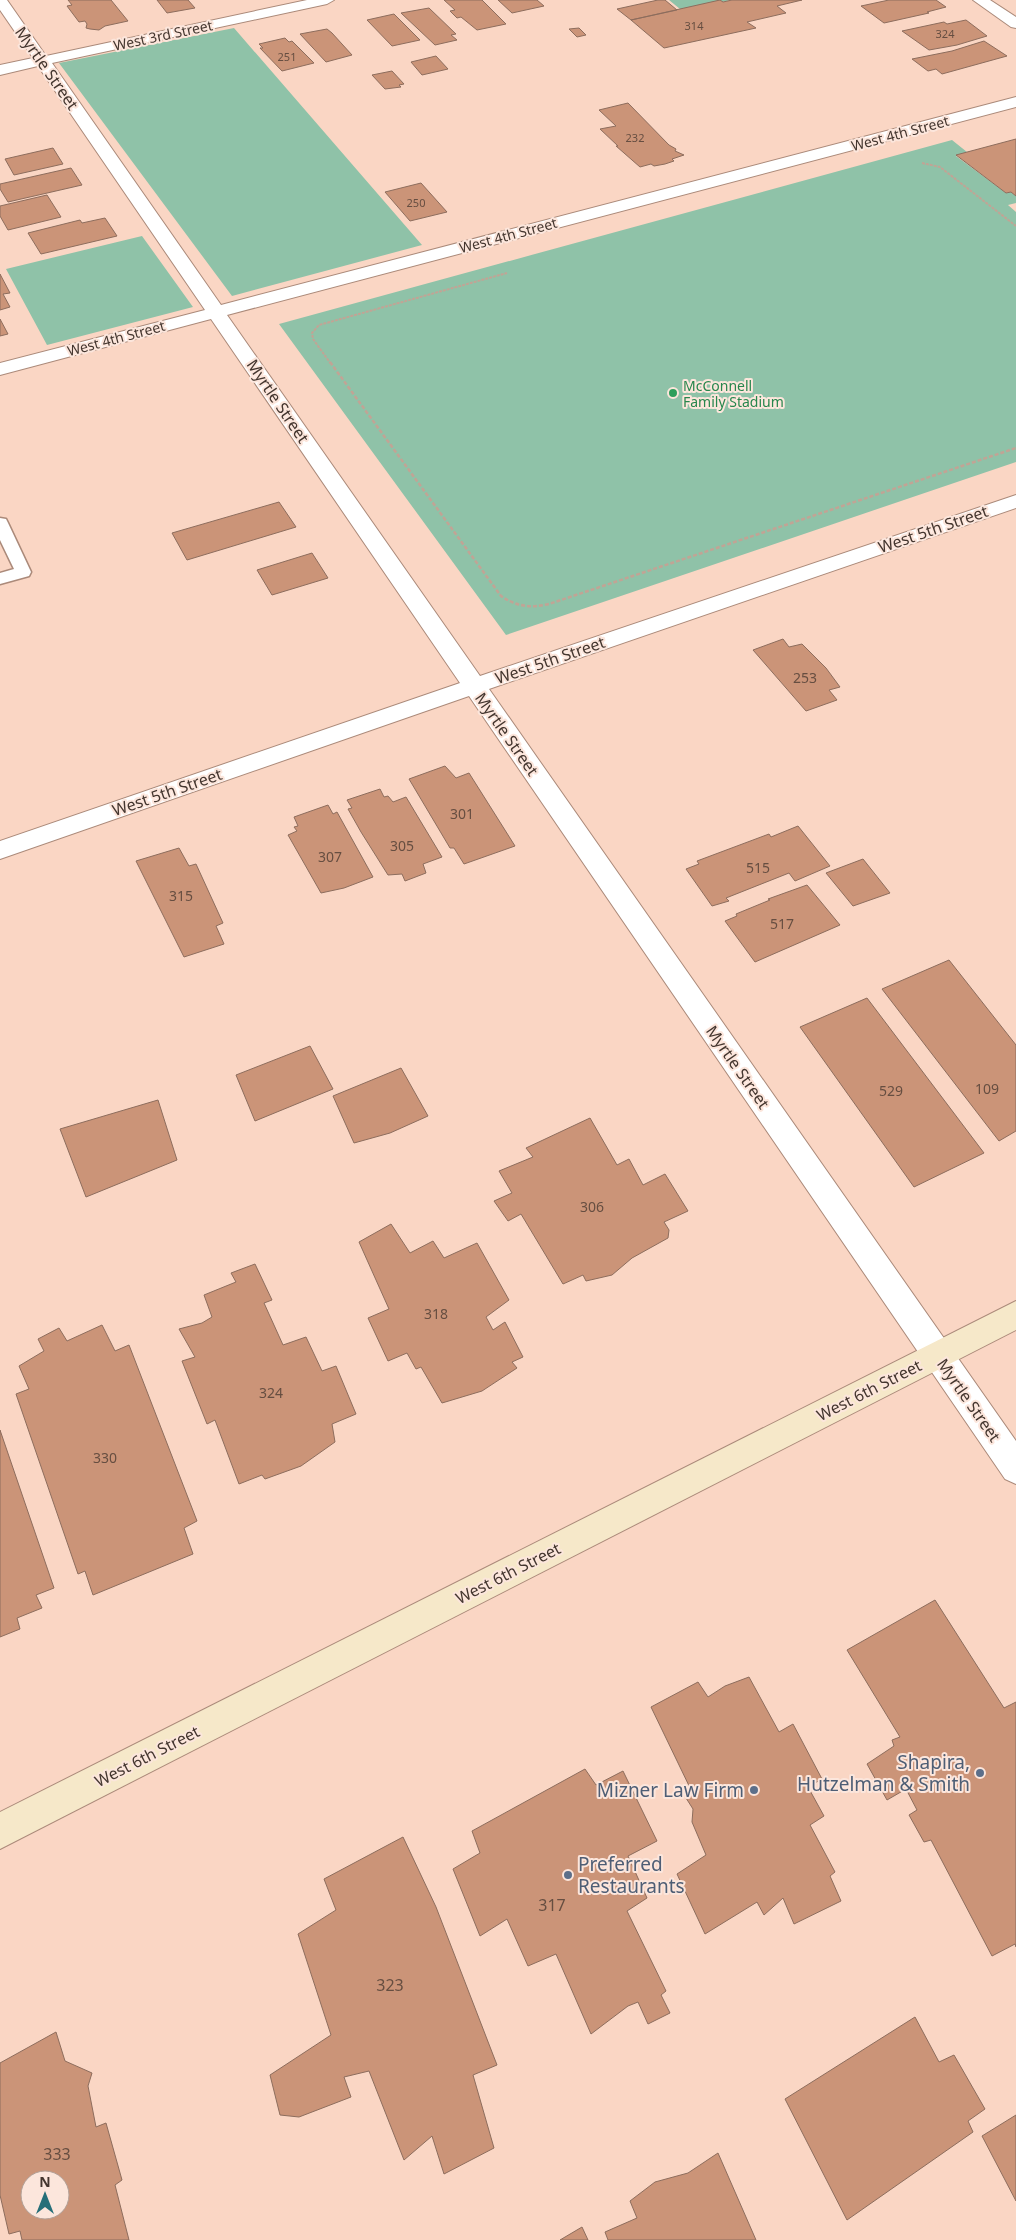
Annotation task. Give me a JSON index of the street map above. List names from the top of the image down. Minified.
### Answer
{"streets":{"main road":["West 6th Street"],"street":["West 3rd Street","Myrtle Street","West 4th Street","West 5th Street"]},"crossings":[["West 3rd Street","Myrtle Street"],["Myrtle Street","West 4th Street"],["Myrtle Street","West 5th Street"],["Myrtle Street","West 6th Street"]],"places":["McConnell Family Stadium","Shapira, Hutzelman & Smith","Mizner Law Firm","Preferred Restaurants"],"house_numbers":["314","324","251","232","250","253","301","305","307","515","315","517","109","529","306","318","324","330","317","323","333"],"north":"top"}
